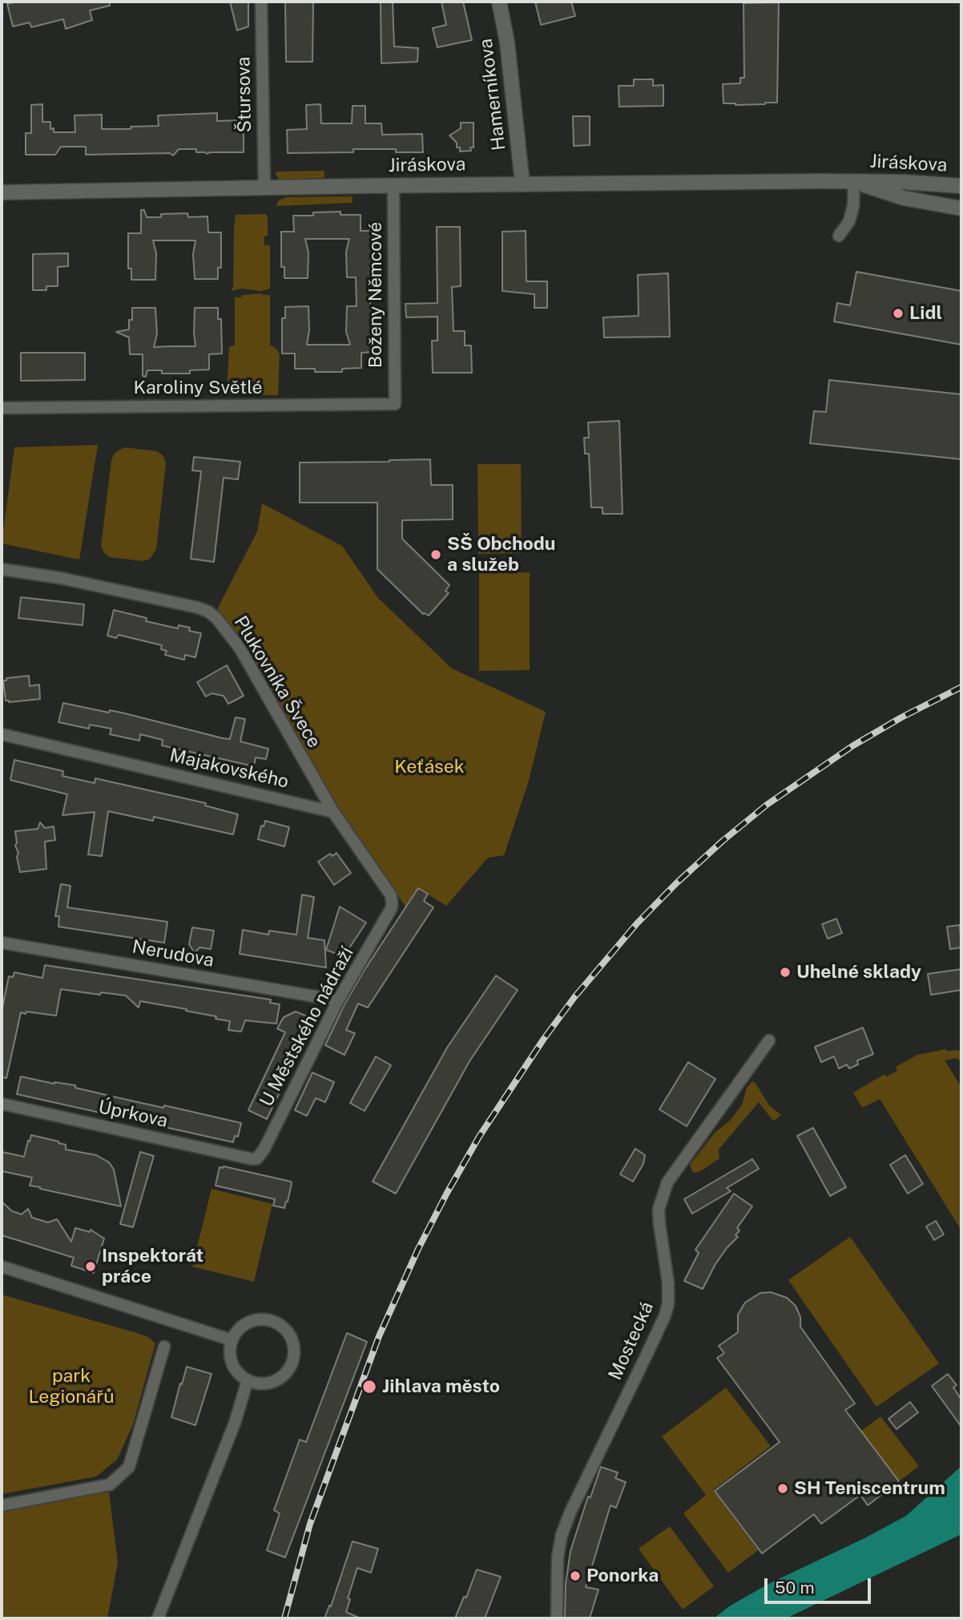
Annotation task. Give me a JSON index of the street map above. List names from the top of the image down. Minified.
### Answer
{"streets":{"main road":["Hamerníkova","Jiráskova"],"street":["Štursova","Boženy Němcové","Karoliny Světlé","Plukovníka Švece","Majakovského","Nerudova","U Městského nádraží","Úprkova","Mostecká"]},"crossings":[["Štursova","Jiráskova"],["Hamerníkova","Jiráskova"],["Jiráskova","Boženy Němcové"],["Boženy Němcové","Karoliny Světlé"],["Plukovníka Švece","Majakovského"],["Plukovníka Švece","U Městského nádraží"],["Majakovského","U Městského nádraží"],["Nerudova","U Městského nádraží"],["U Městského nádraží","Úprkova"]],"parks":["Keťásek","park Legionářů"],"places":["Lidl","SŠ Obchodu a služeb","Uhelné sklady","Inspektorát práce","Jihlava město","SH Teniscentrum","Ponorka"],"scale_bar":"50 m"}
